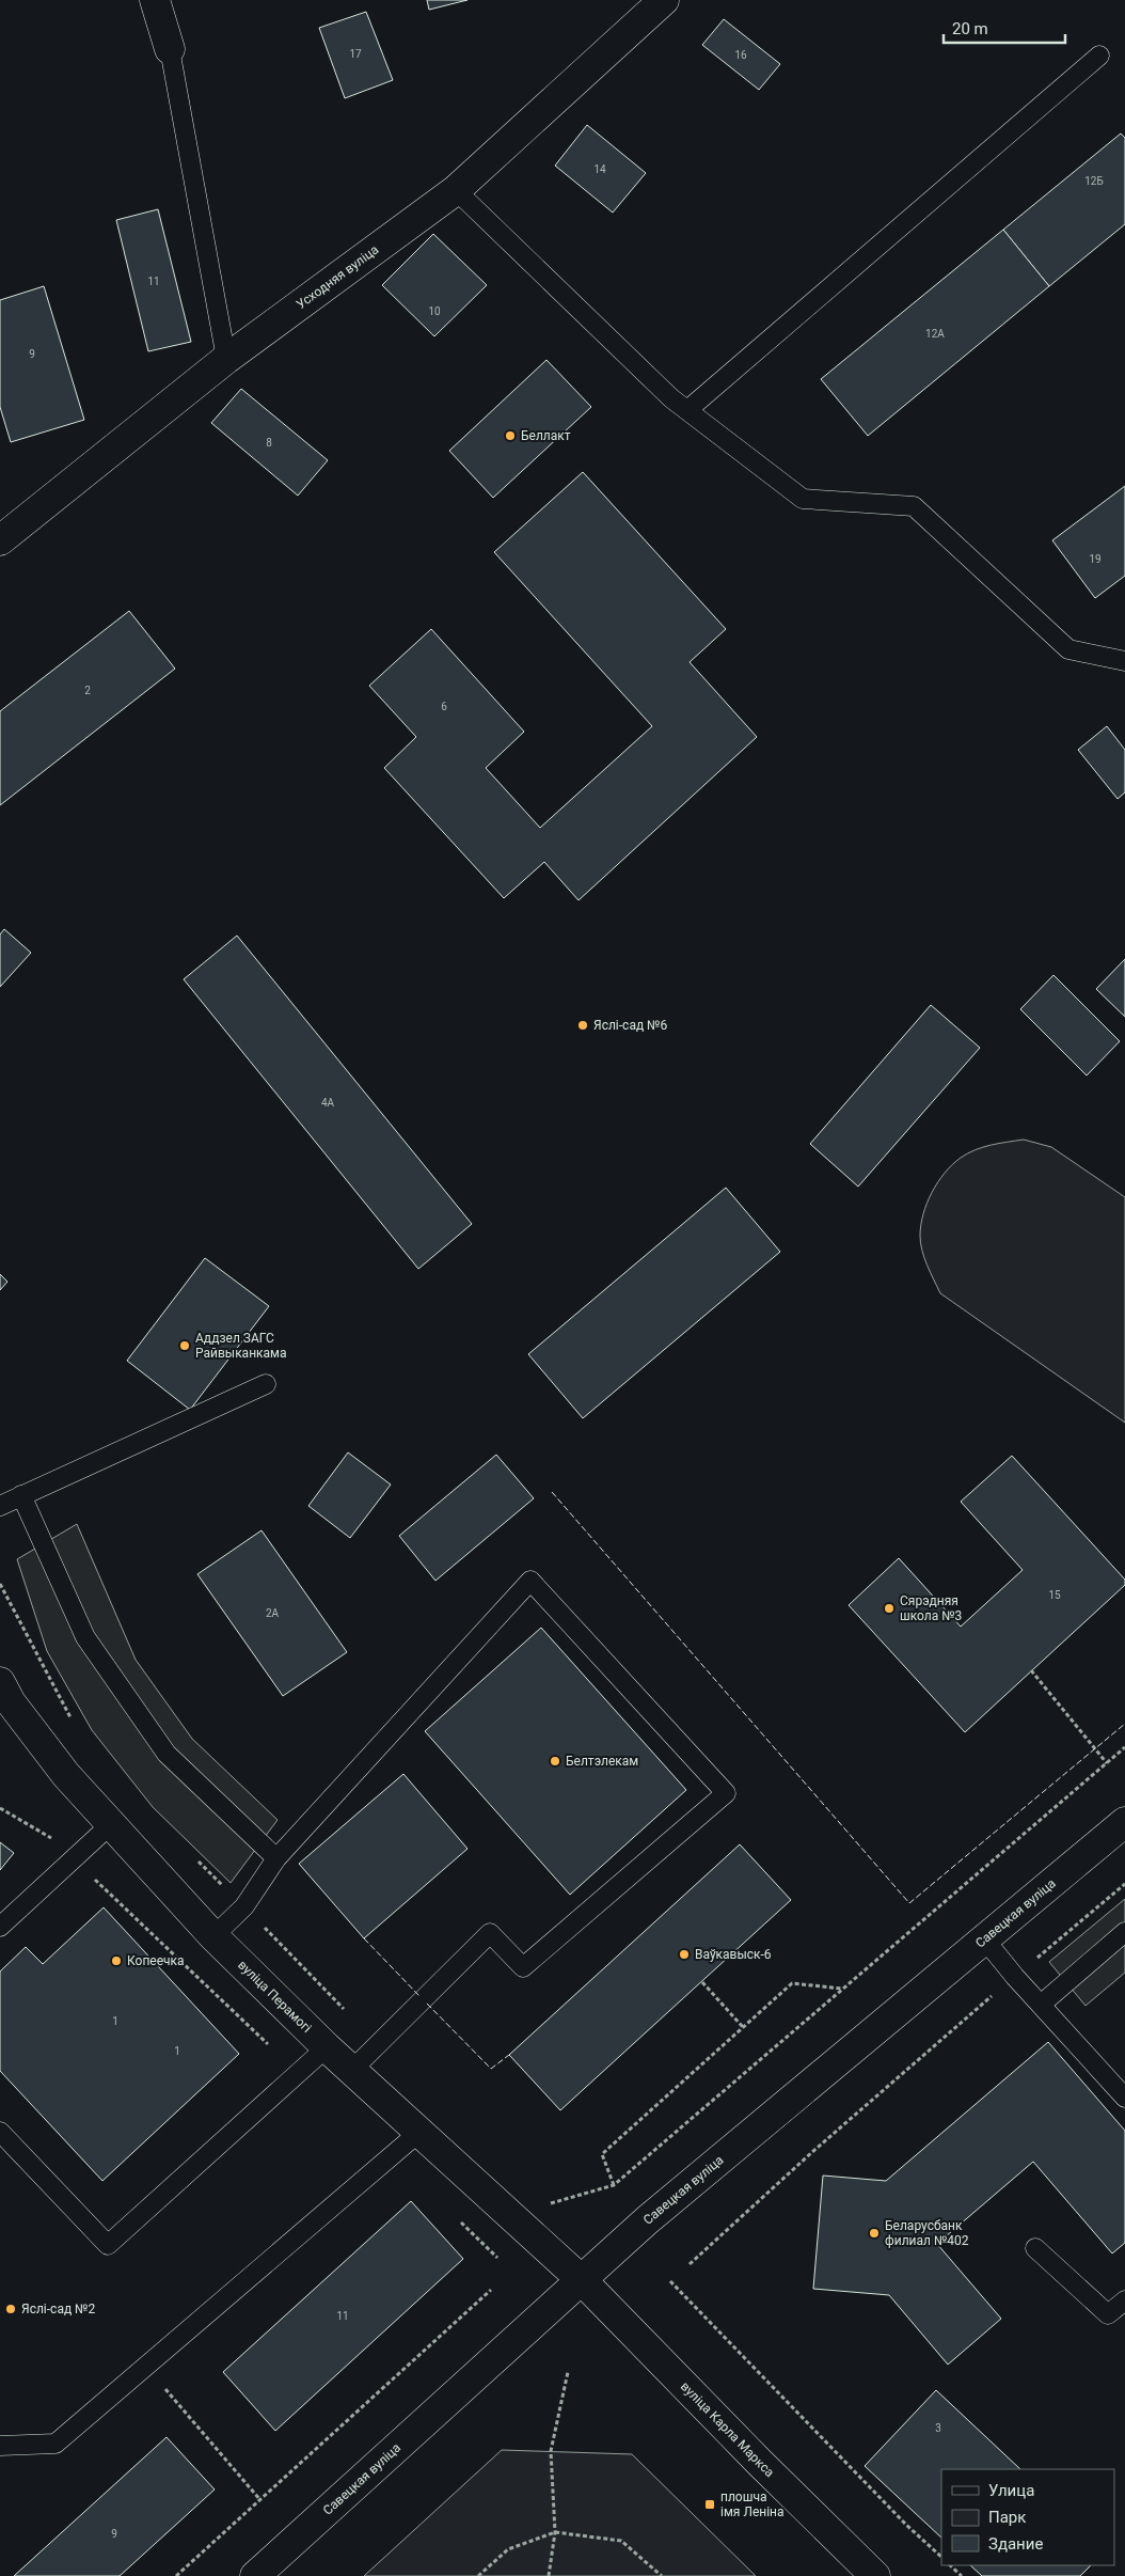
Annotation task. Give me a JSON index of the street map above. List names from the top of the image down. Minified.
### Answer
{"streets":{"main road":["Усходняя вуліца","Савецкая вуліца","вуліца Перамогі","вуліца Карла Маркса"]},"crossings":[["Савецкая вуліца","вуліца Перамогі"],["Савецкая вуліца","вуліца Карла Маркса"],["вуліца Перамогі","вуліца Карла Маркса"]],"places":{"other":["Беллакт","Яслі-сад №6","Аддзел ЗАГС Райвыканкама","Сярэдняя школа №3","Белтэлекам","Ваўкавыск-6","Копеечка","Беларусбанк филиал №402","Яслі-сад №2"],"transit":["плошча імя Леніна"]},"house_numbers":["17","16","14","12Б","11","10","12А","9","8","19","2","6","4А","15","2А","1","1","11","3","9"],"legend":["Улица","Парк","Здание"],"scale_bar":"20 m"}
